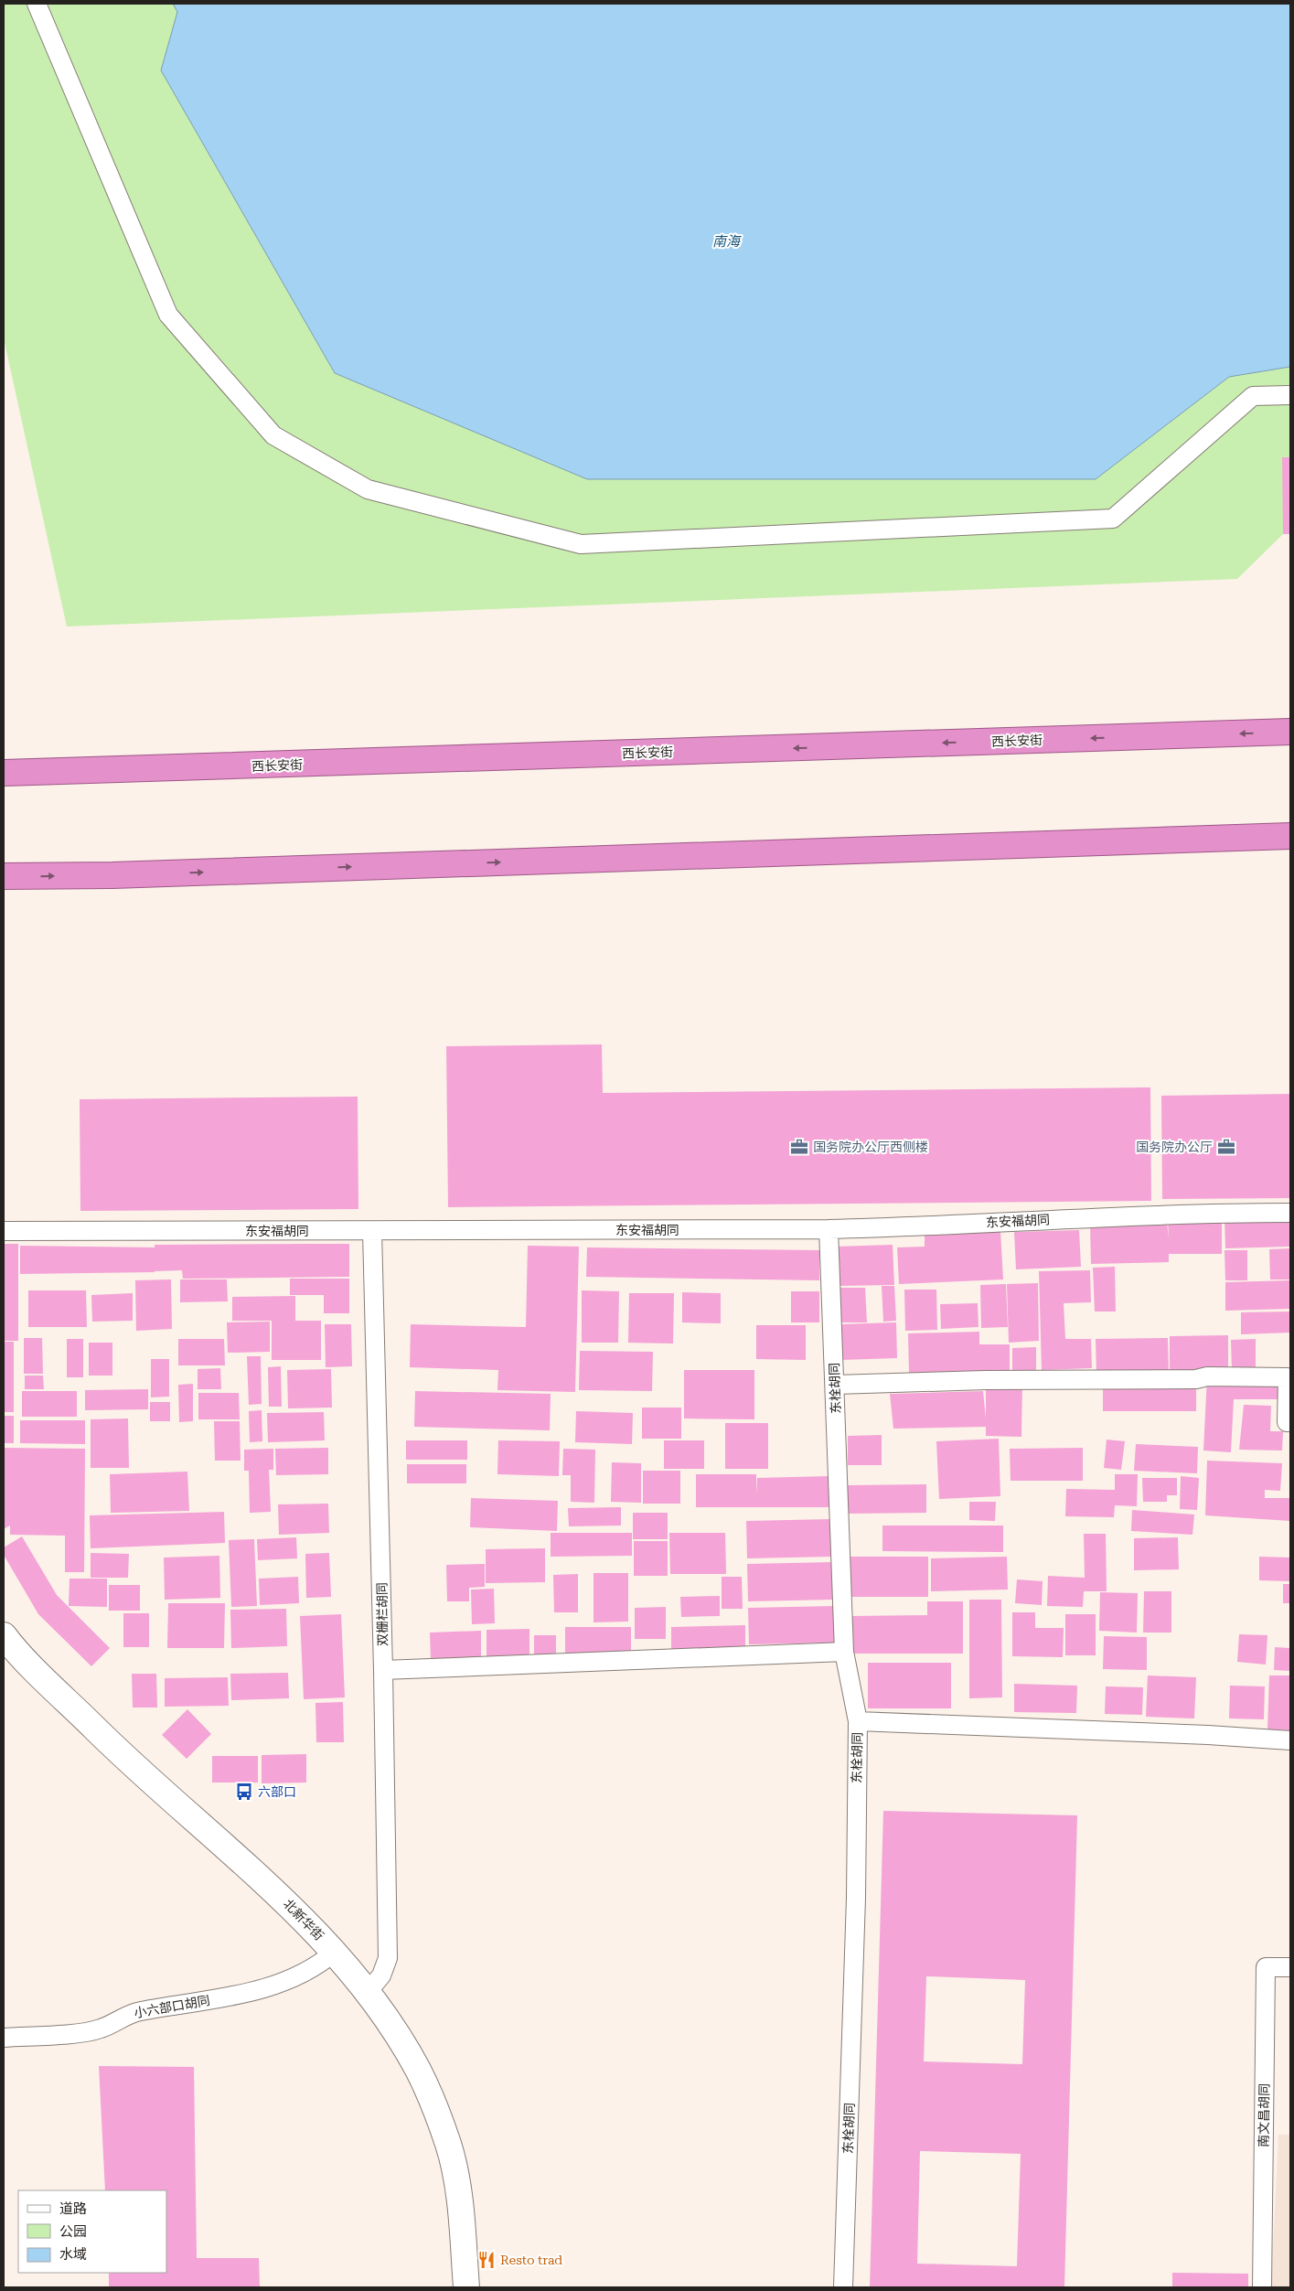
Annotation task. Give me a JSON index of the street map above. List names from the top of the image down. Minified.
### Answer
{"streets":{"highway":["西长安街"],"street":["北新华街"],"lane":["东安福胡同","东栓胡同","双栅栏胡同","小六部口胡同","南文昌胡同"]},"crossings":[["东安福胡同","东栓胡同"],["东安福胡同","双栅栏胡同"],["双栅栏胡同","北新华街"],["北新华街","小六部口胡同"]],"water":["南海"],"places":{"office":["国务院办公厅西侧楼","国务院办公厅"],"bus stop":["六部口"],"restaurant":["Resto trad"]},"legend":["道路","公园","水域"]}
